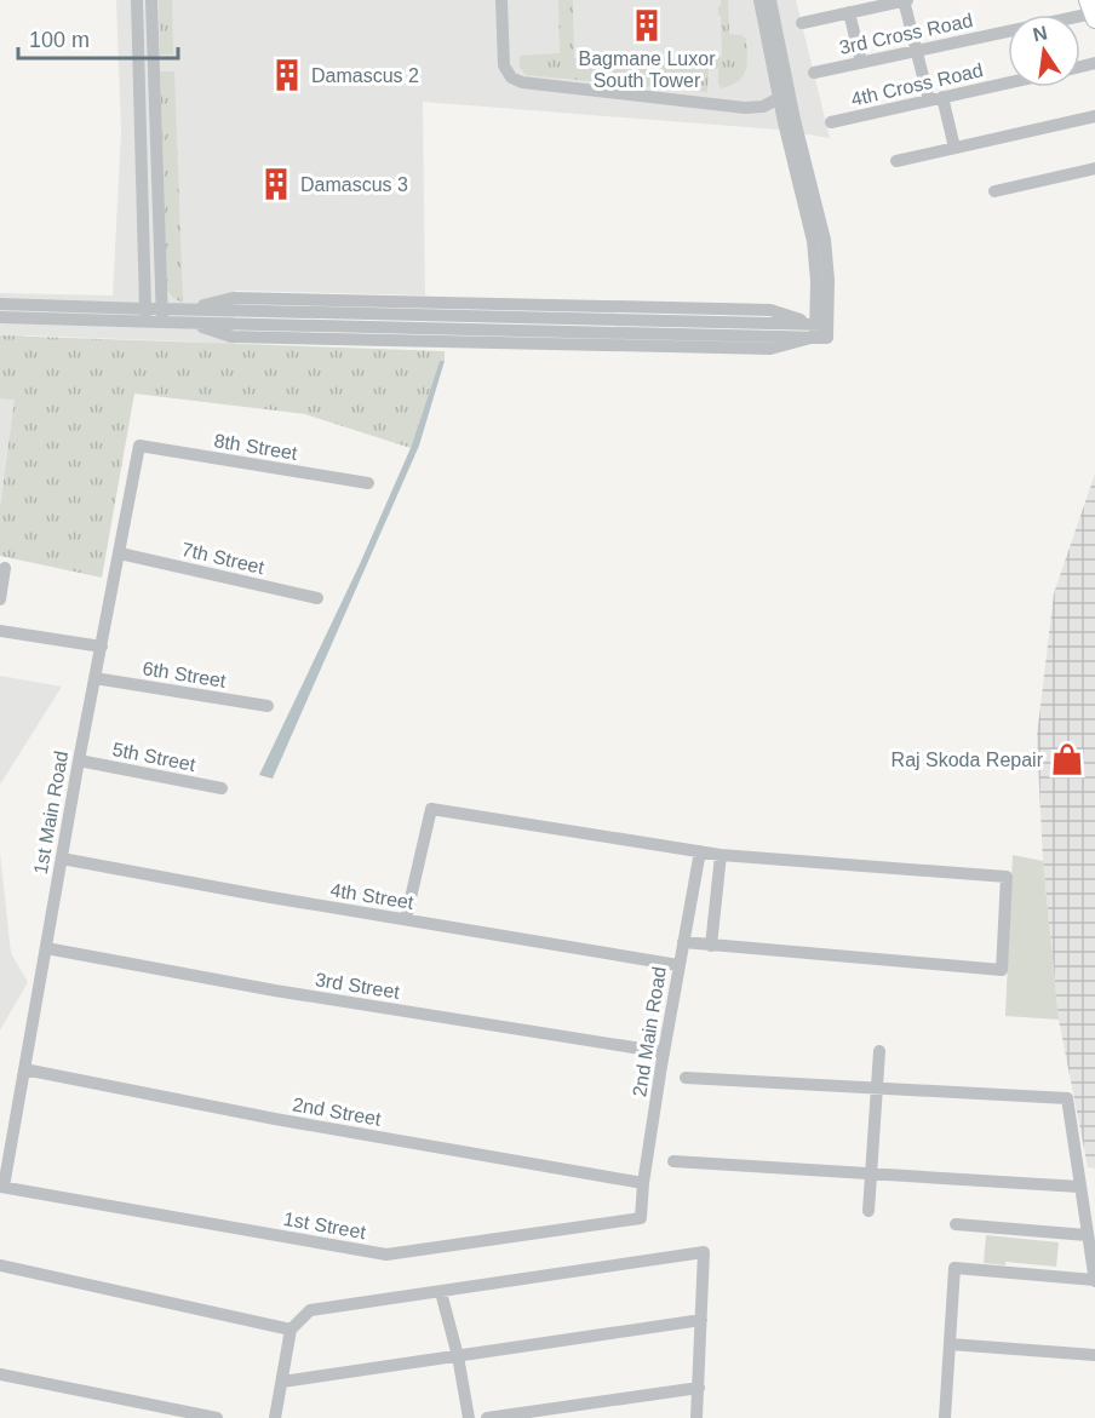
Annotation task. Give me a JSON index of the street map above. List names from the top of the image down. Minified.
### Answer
{"streets":{"street":["3rd Cross Road","4th Cross Road","8th Street","7th Street","6th Street","5th Street","1st Main Road","4th Street","3rd Street","2nd Main Road","2nd Street","1st Street"]},"crossings":[["8th Street","1st Main Road"],["7th Street","1st Main Road"],["6th Street","1st Main Road"],["5th Street","1st Main Road"],["1st Main Road","4th Street"],["1st Main Road","3rd Street"],["1st Main Road","2nd Street"],["1st Main Road","1st Street"],["4th Street","2nd Main Road"],["3rd Street","2nd Main Road"],["2nd Main Road","2nd Street"],["2nd Main Road","1st Street"]],"places":{"building":["Bagmane Luxor South Tower","Damascus 2","Damascus 3"],"shop":["Raj Skoda Repair"]},"scale_bar":"100 m","north":"top"}
